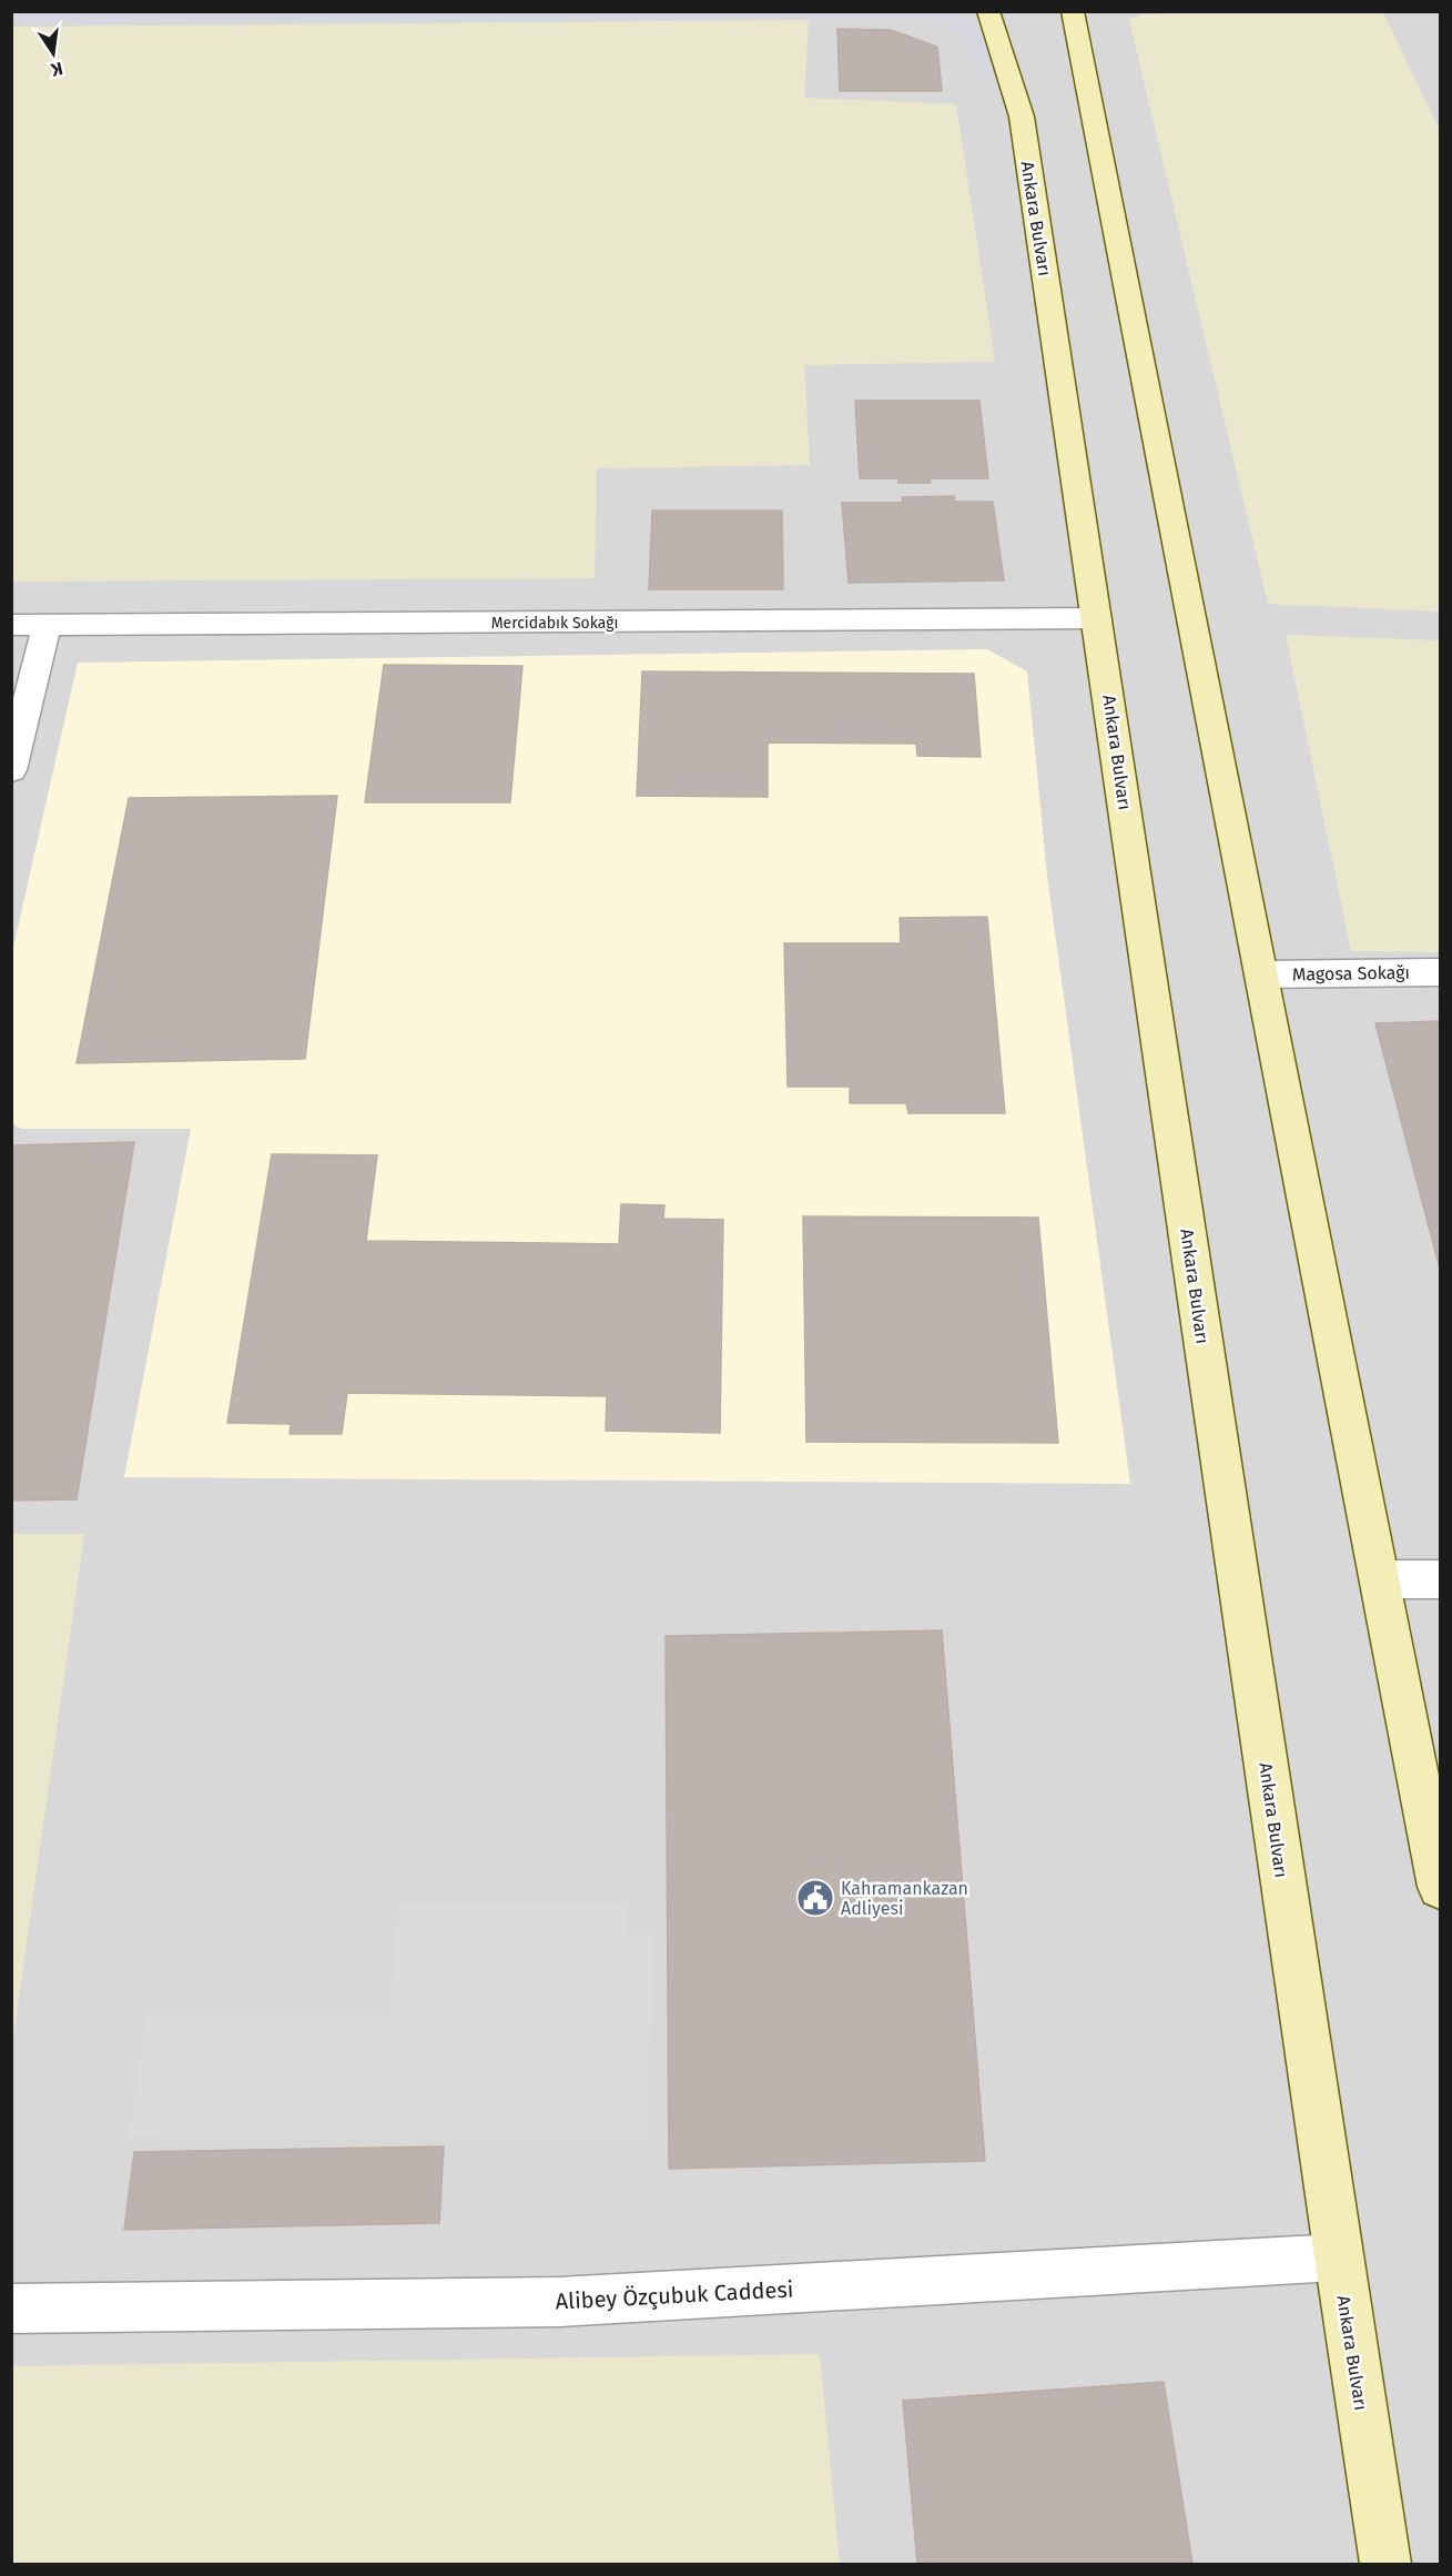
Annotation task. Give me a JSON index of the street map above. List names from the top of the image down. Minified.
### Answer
{"streets":{"main road":["Ankara Bulvarı"],"street":["Mercidabık Sokağı","Magosa Sokağı","Alibey Özçubuk Caddesi"]},"crossings":[["Ankara Bulvarı","Mercidabık Sokağı"],["Ankara Bulvarı","Alibey Özçubuk Caddesi"]],"places":{"public building":["Kahramankazan Adliyesi"]},"north":"bottom"}
